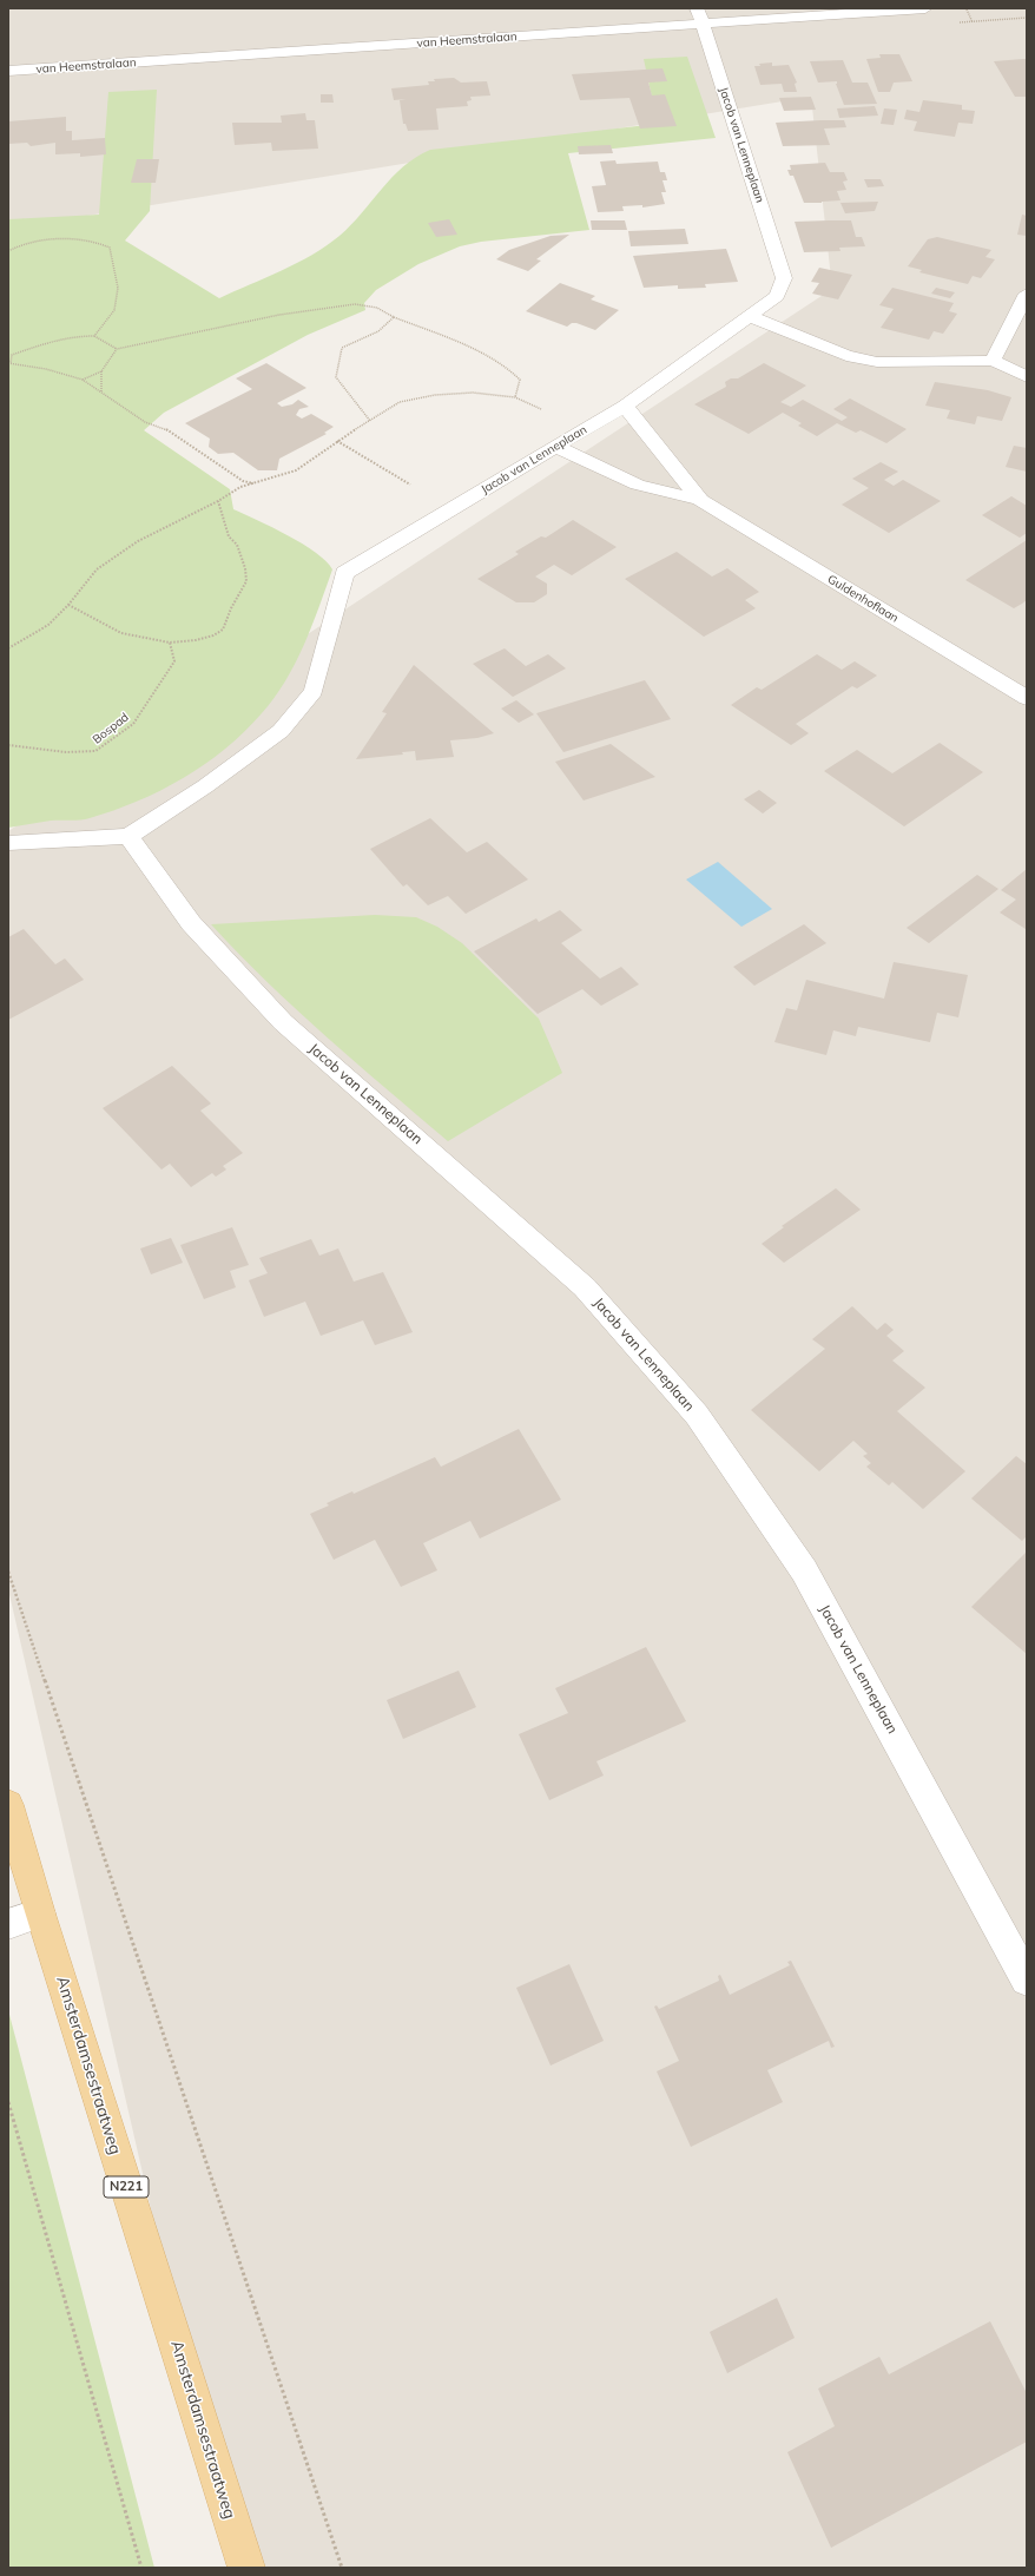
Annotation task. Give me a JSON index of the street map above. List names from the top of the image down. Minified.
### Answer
{"streets":{"main road":["Amsterdamsestraatweg","N221"],"street":["van Heemstralaan","Jacob van Lenneplaan","Guldenhoflaan"],"path":["Bospad"]},"crossings":[["van Heemstralaan","Jacob van Lenneplaan"],["Jacob van Lenneplaan","Guldenhoflaan"]]}
